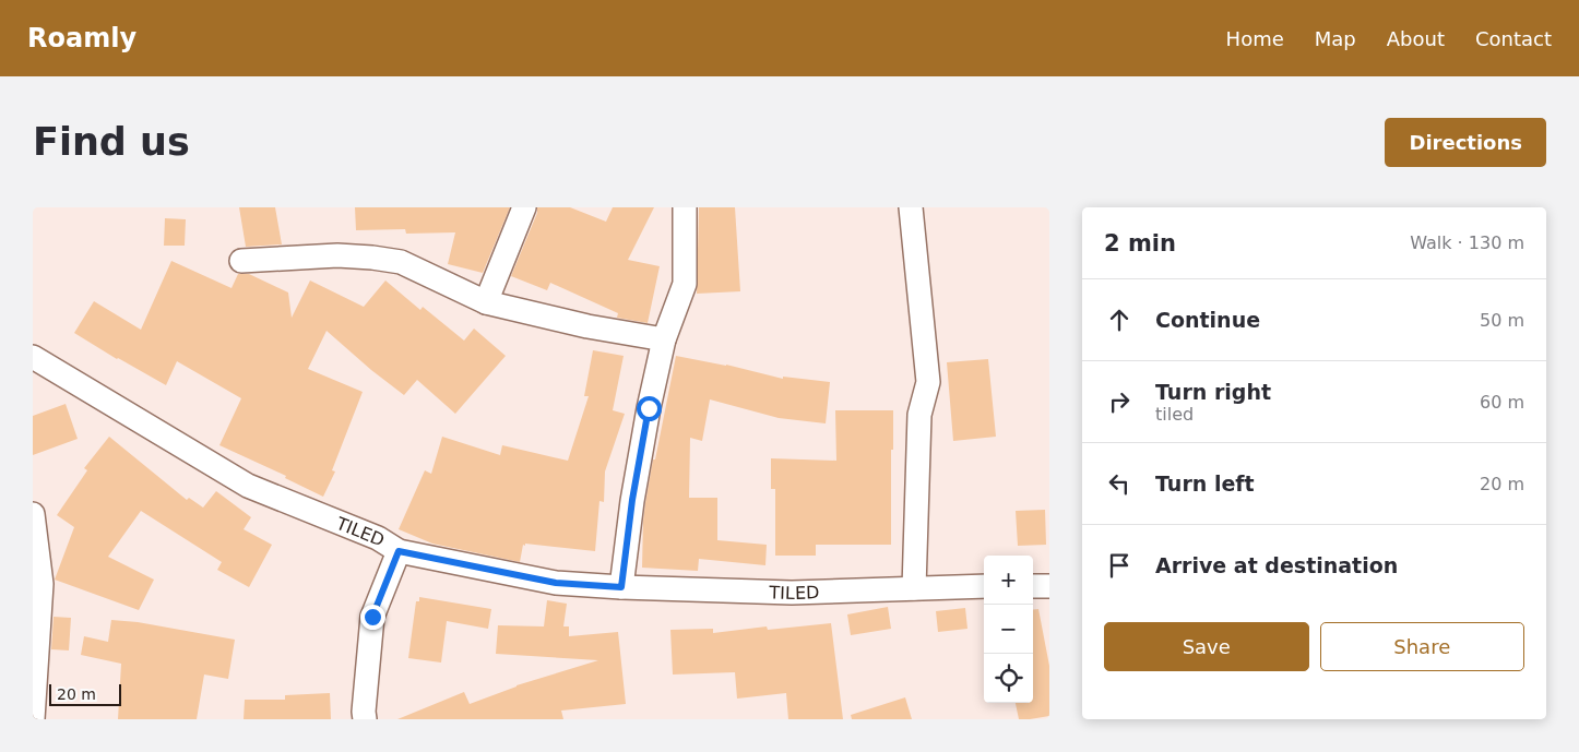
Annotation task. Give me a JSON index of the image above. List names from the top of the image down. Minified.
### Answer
{"streets":{"street":["TILED"]},"scale_bar":"20 m","page":{"header":"Roamly","nav":["Home","Map","About","Contact"],"buttons":["Directions",["Save","Share"]],"title":"Find us","heading":["2 min","Walk · 130 m"],"list":[["Continue","50 m"],["Turn right","tiled","60 m"],["Turn left","20 m"],"Arrive at destination"],"map_buttons":["+","−"],"scale":"20 m"}}
